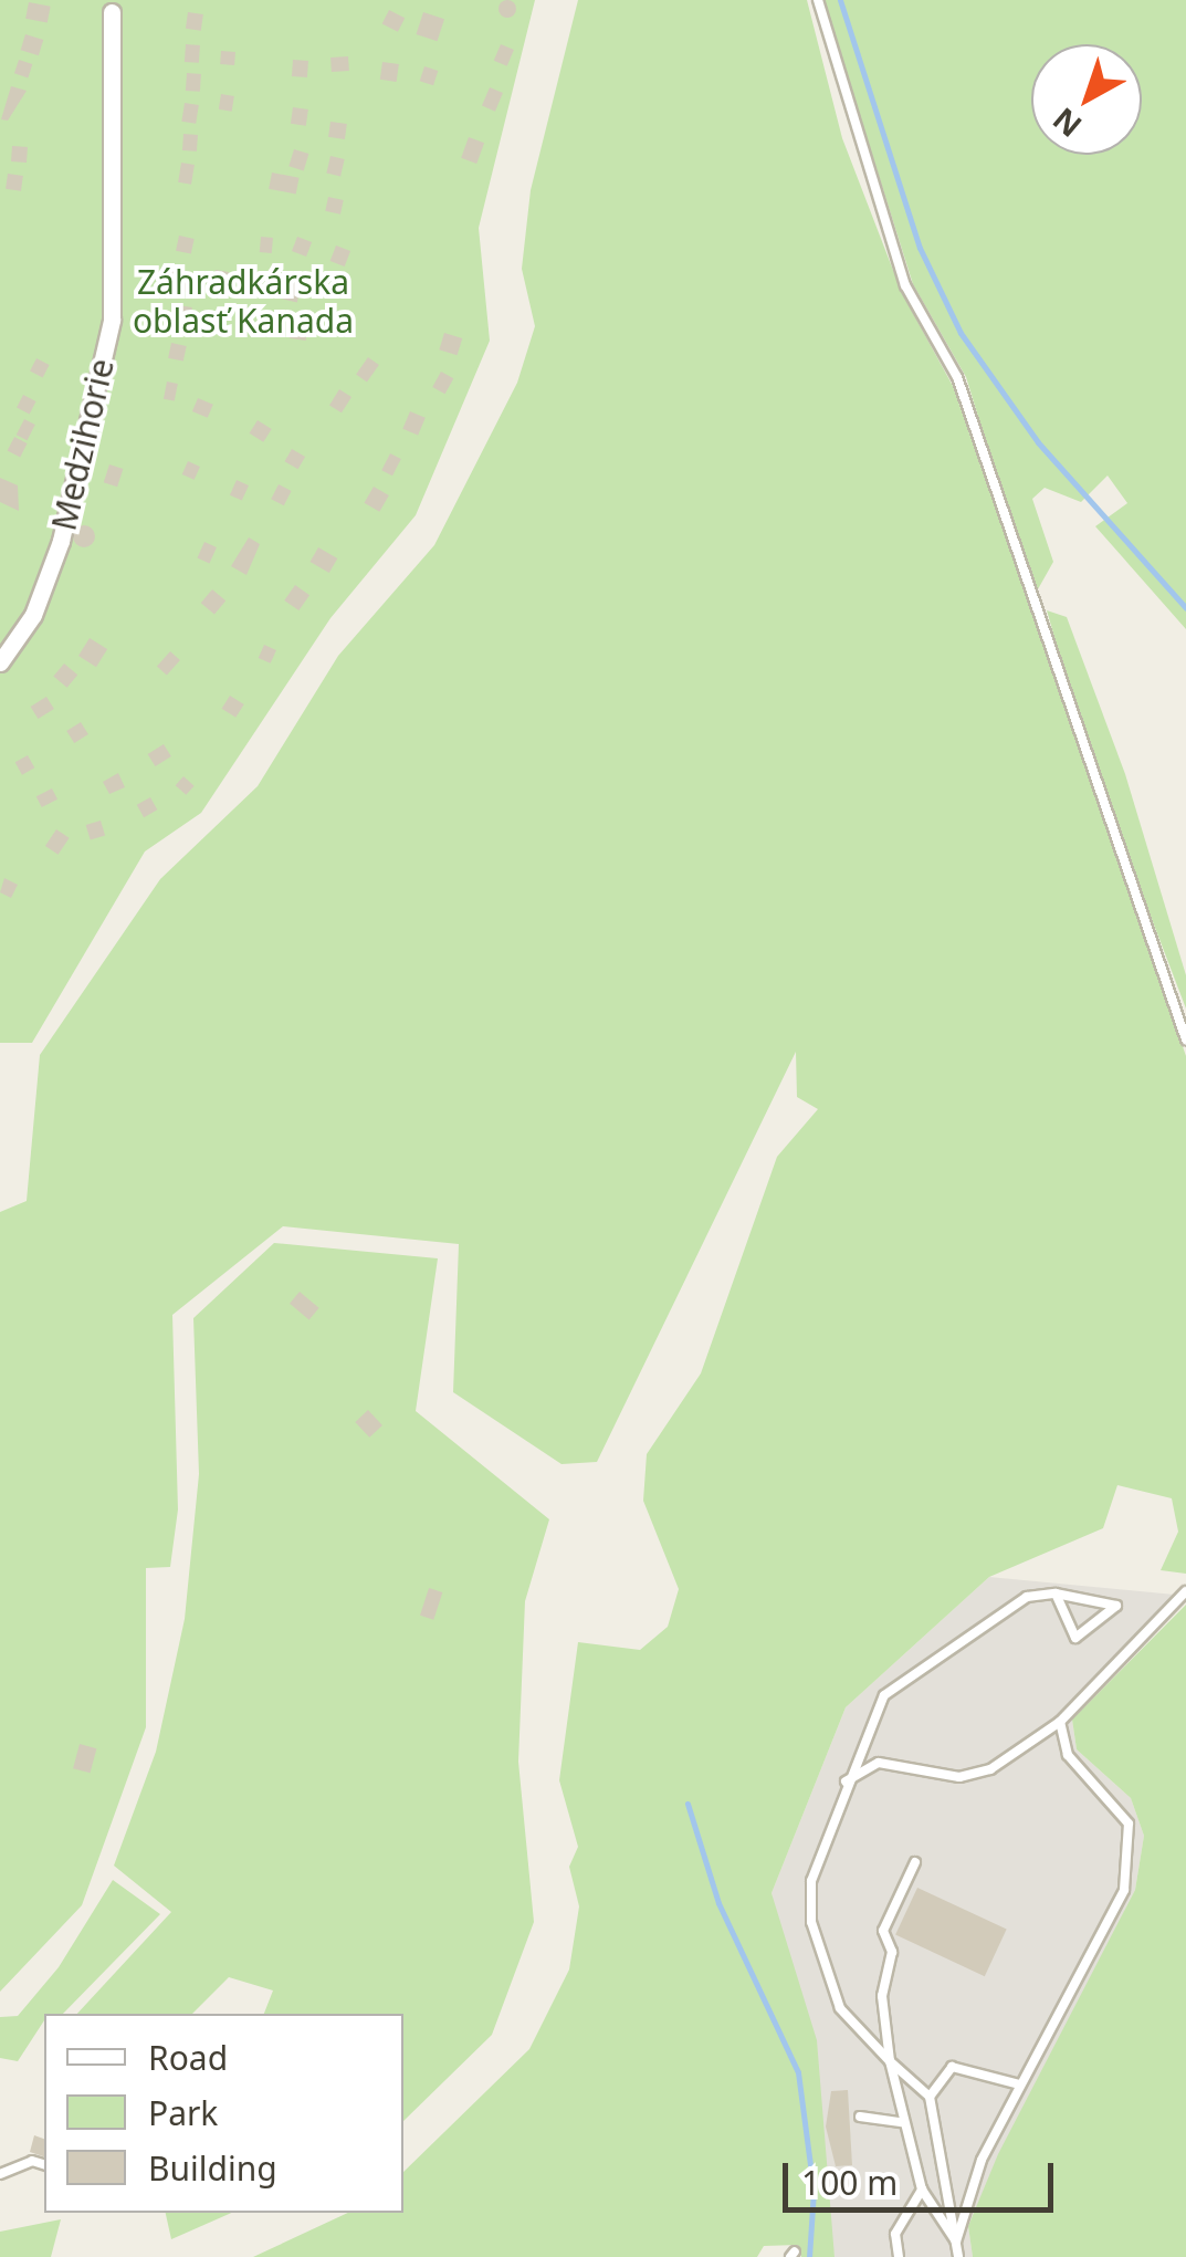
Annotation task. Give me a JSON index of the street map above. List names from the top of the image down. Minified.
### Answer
{"streets":{"street":["Medzihorie"]},"parks":["Záhradkárska oblasť Kanada"],"legend":["Road","Park","Building"],"scale_bar":"100 m","north":"bottom left"}
